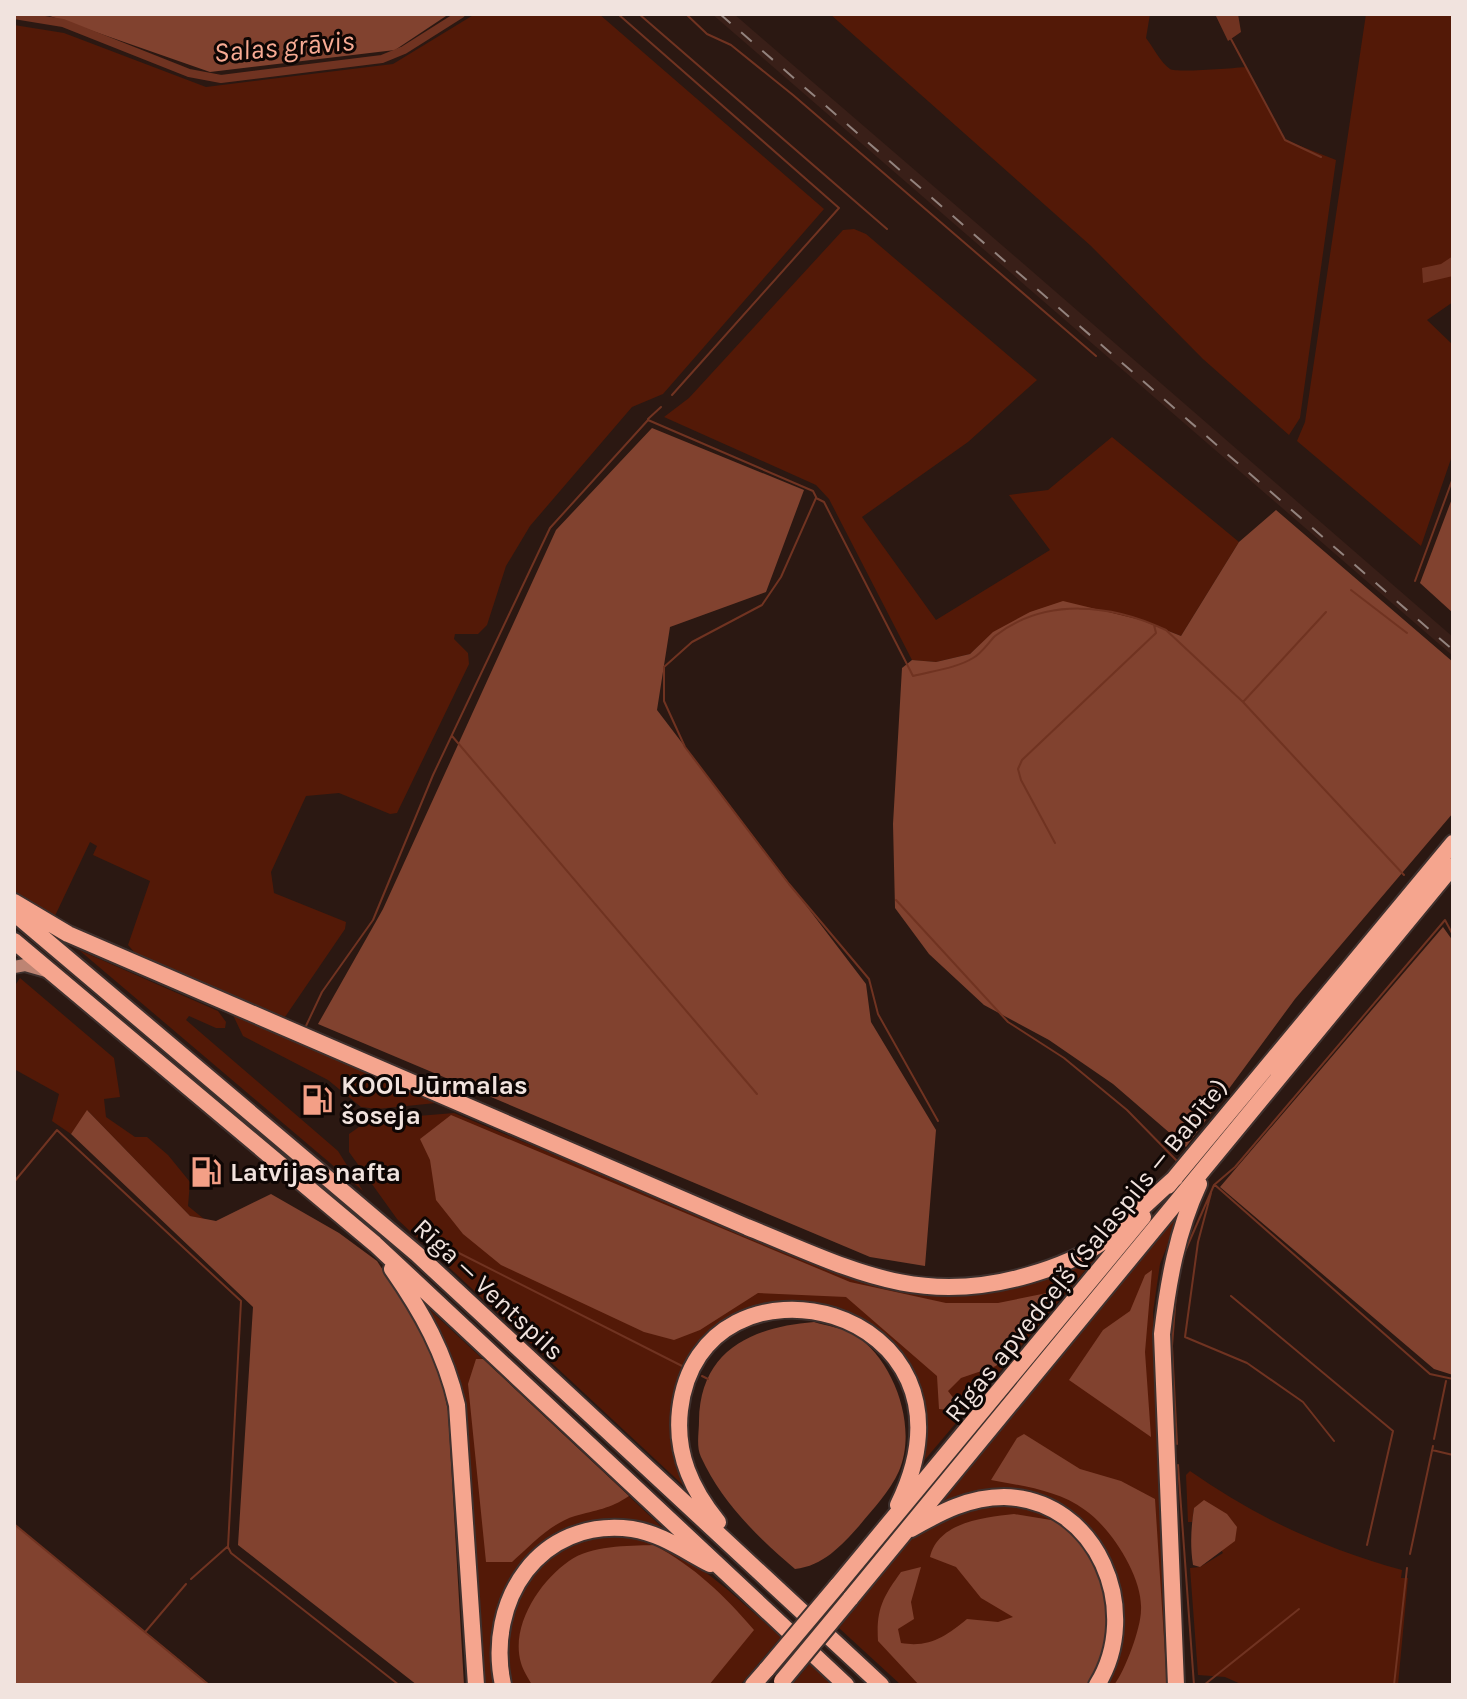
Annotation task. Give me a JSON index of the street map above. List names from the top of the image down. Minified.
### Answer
{"streets":{"highway":["Rīgas apvedceļš (Salaspils — Babīte)","Rīga — Ventspils"]},"water":["Salas grāvis"],"places":{"fuel station":["KOOL Jūrmalas šoseja","Latvijas nafta"]}}
